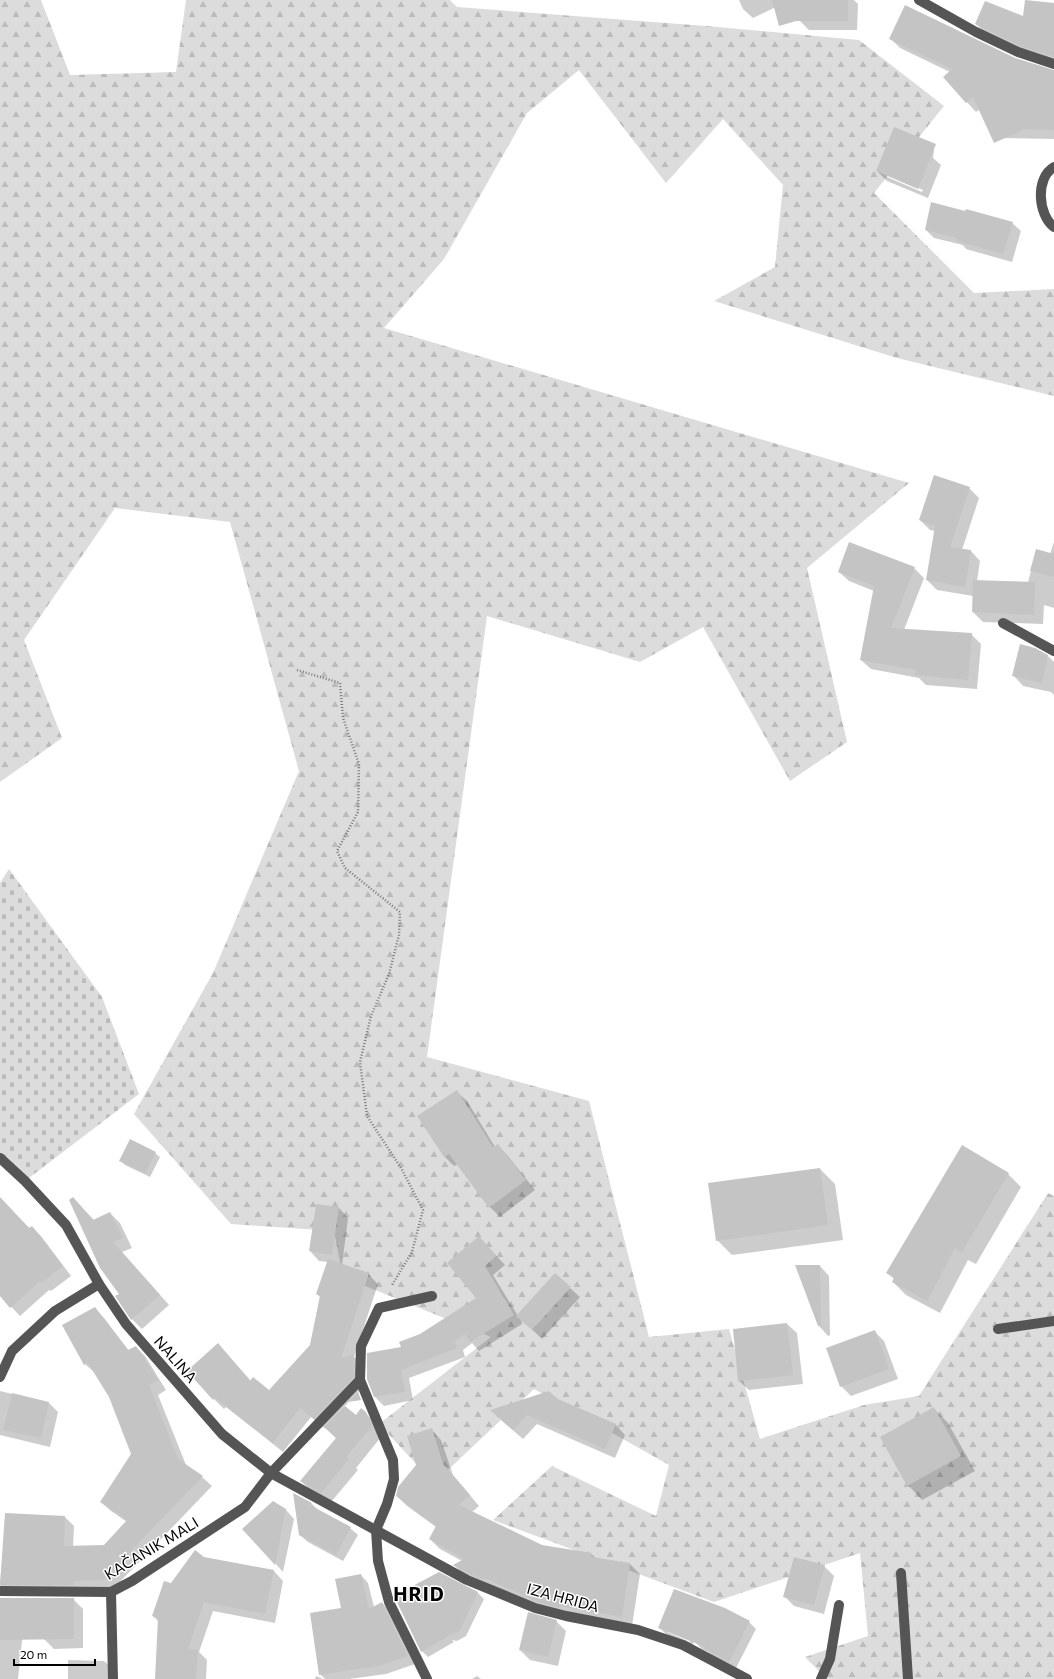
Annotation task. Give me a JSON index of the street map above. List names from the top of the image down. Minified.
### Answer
{"streets":{"street":["NALINA","KAČANIK MALI","IZA HRIDA"]},"crossings":[["NALINA","KAČANIK MALI"],["NALINA","IZA HRIDA"]],"districts":["HRID"],"scale_bar":"20 m"}
